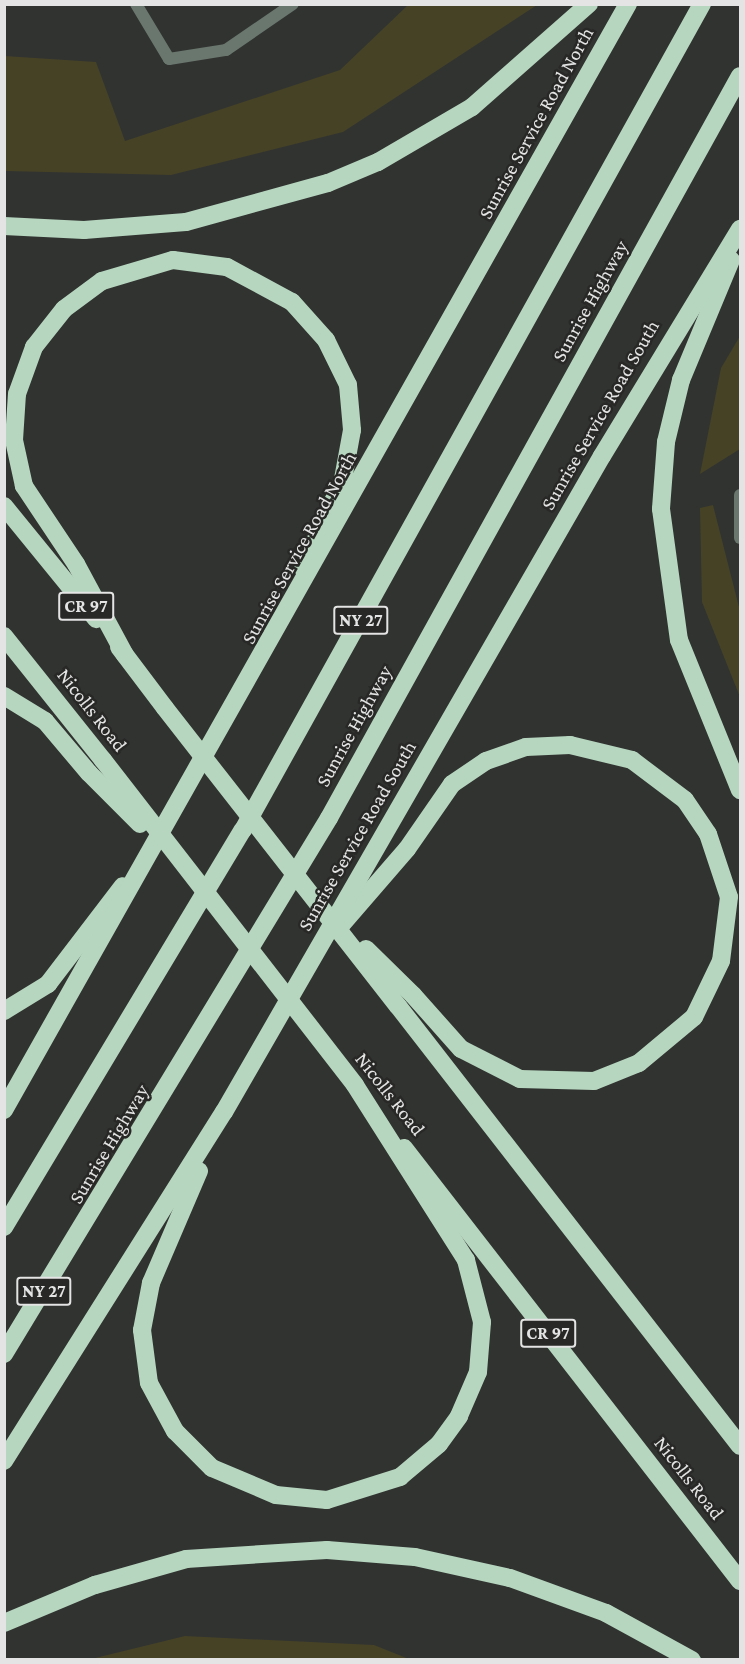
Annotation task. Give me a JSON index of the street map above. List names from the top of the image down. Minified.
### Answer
{"streets":{"highway":["Sunrise Service Road North","Sunrise Highway","Sunrise Service Road South","CR 97","NY 27","Nicolls Road"]}}
